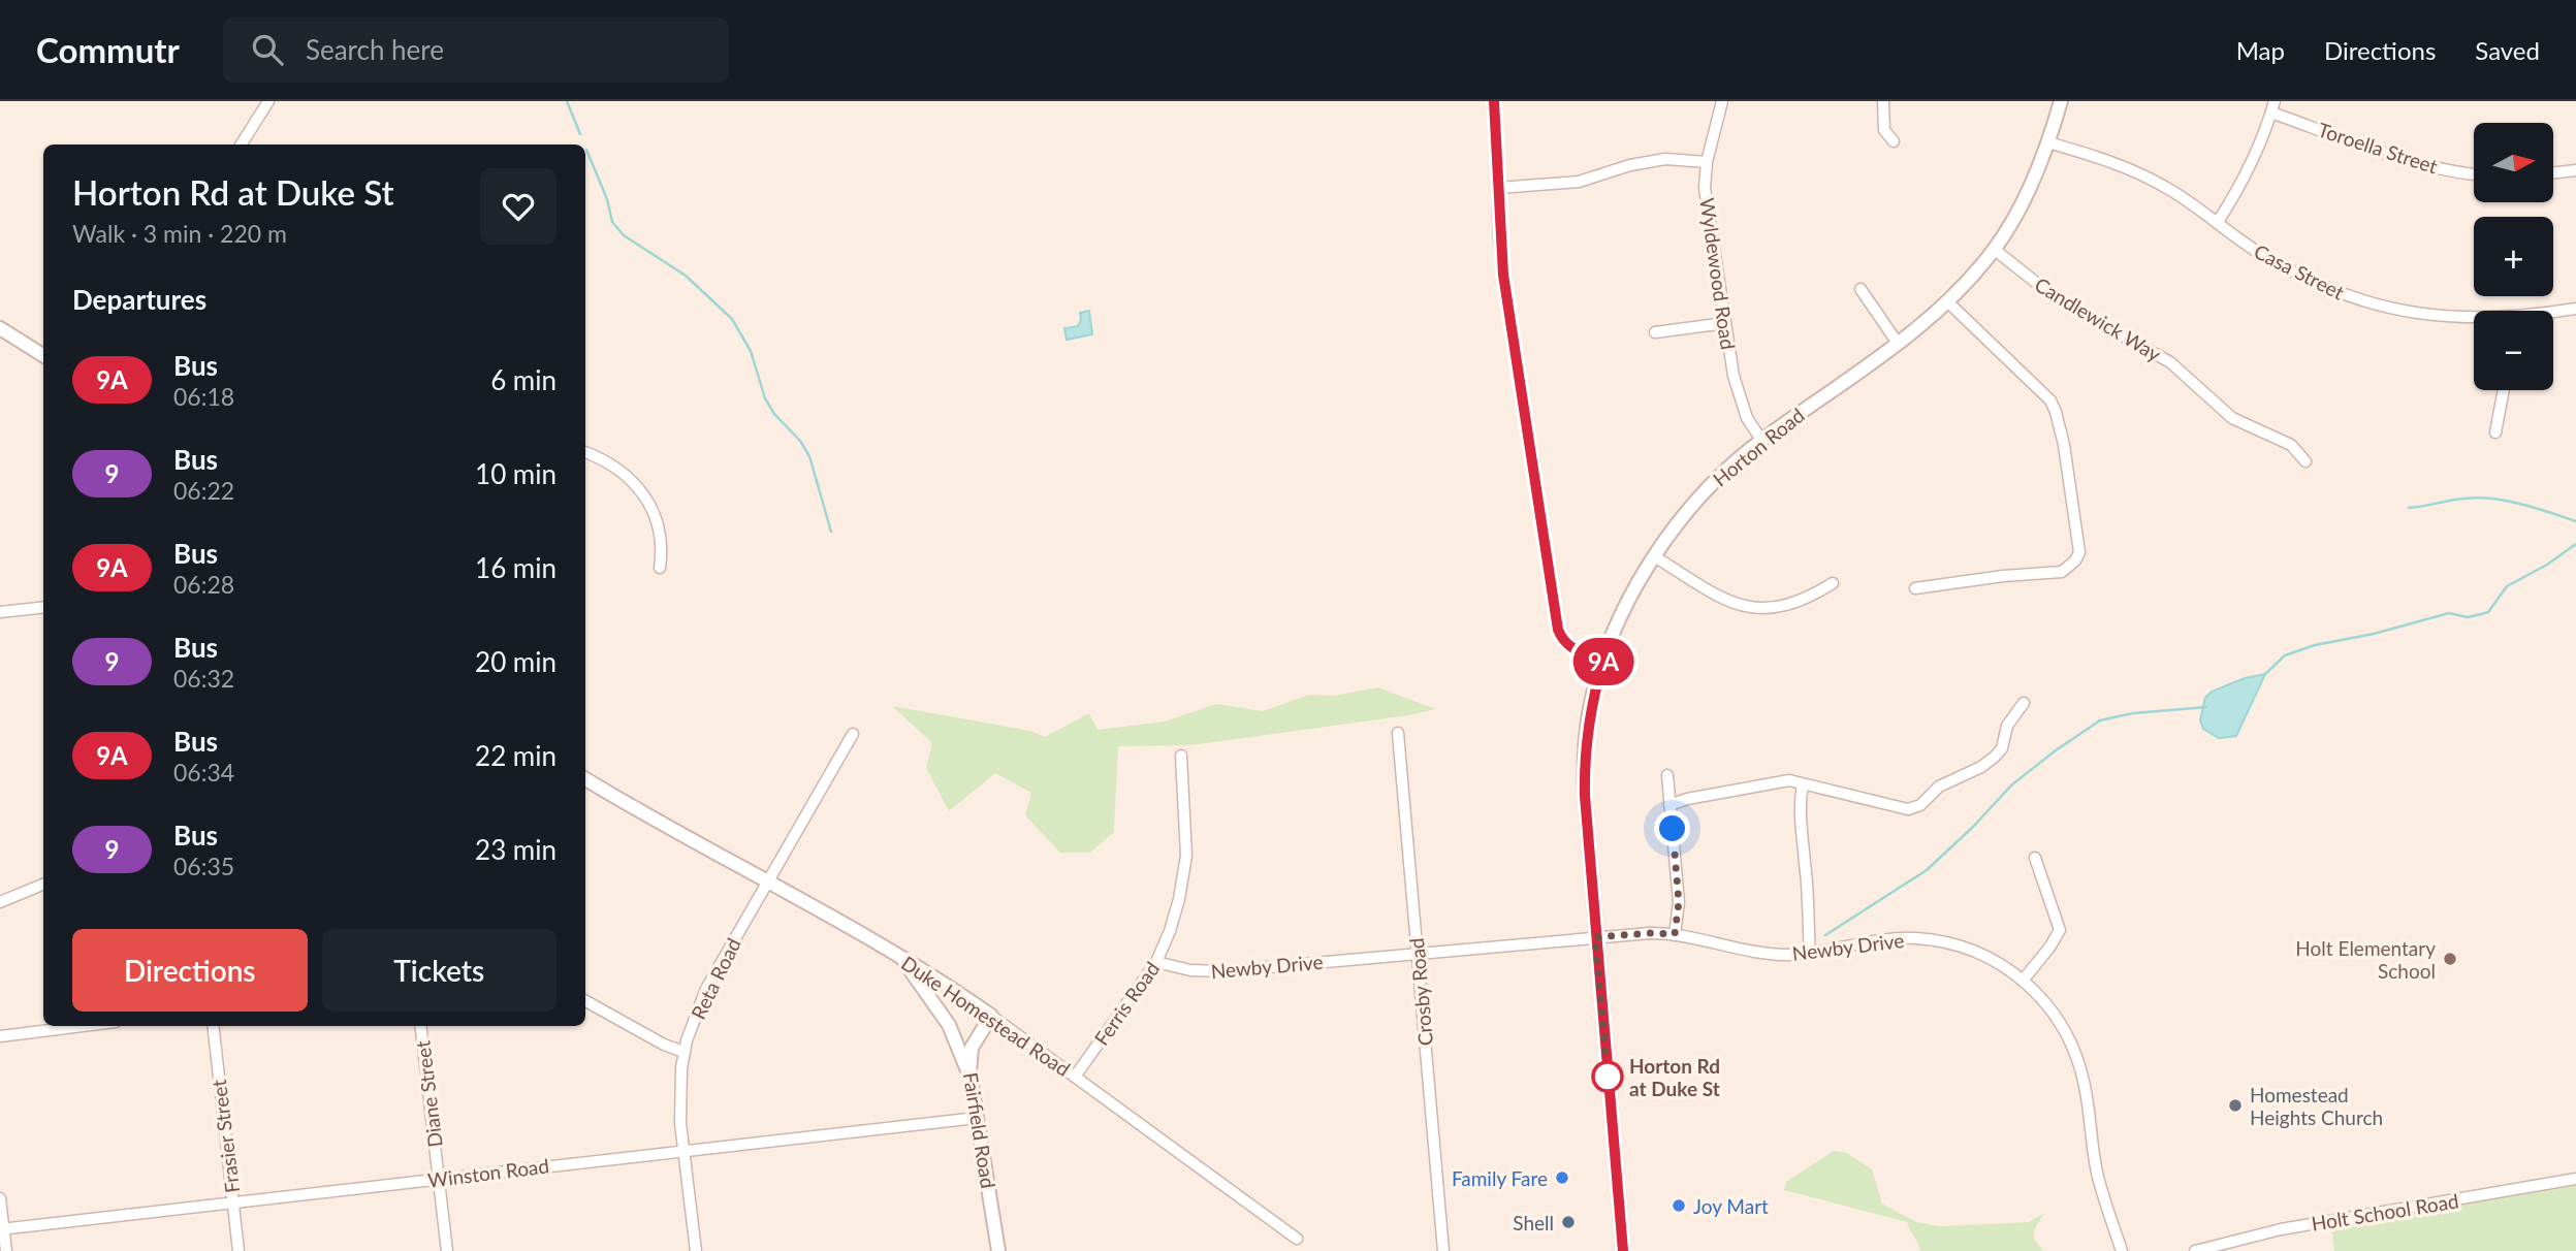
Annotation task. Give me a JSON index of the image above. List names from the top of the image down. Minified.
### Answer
{"streets":{"street":["Toroella Street","Casa Street","Wyldewood Road","Candlewick Way","Horton Road","Newby Drive","Reta Road","Crosby Road","Ferris Road","Duke Homestead Road","Diane Street","Fairfield Road","Frasier Street","Winston Road","Holt School Road"]},"crossings":[["Casa Street","Horton Road"],["Wyldewood Road","Horton Road"],["Candlewick Way","Horton Road"],["Horton Road","Newby Drive"],["Newby Drive","Crosby Road"],["Newby Drive","Ferris Road"],["Reta Road","Duke Homestead Road"],["Reta Road","Winston Road"],["Ferris Road","Duke Homestead Road"],["Duke Homestead Road","Fairfield Road"],["Diane Street","Winston Road"],["Fairfield Road","Winston Road"],["Frasier Street","Winston Road"]],"places":["Holt Elementary School","Horton Rd at Duke St","Homestead Heights Church","Family Fare","Joy Mart","Shell"],"lines":["bus line 9A"],"north":"right","page":{"header":"Commutr","search":"Search here","nav":["Map","Directions","Saved"],"on_map":"9A","map_buttons":["+","−"],"heading":[["Horton Rd at Duke St","Walk · 3 min · 220 m"],"Departures"],"list":[{"mark":"9A","name":"Bus","note":"06:18","value":"6 min"},{"mark":"9","name":"Bus","note":"06:22","value":"10 min"},{"mark":"9A","name":"Bus","note":"06:28","value":"16 min"},{"mark":"9","name":"Bus","note":"06:32","value":"20 min"},{"mark":"9A","name":"Bus","note":"06:34","value":"22 min"},{"mark":"9","name":"Bus","note":"06:35","value":"23 min"}],"buttons":["Directions","Tickets"]}}
